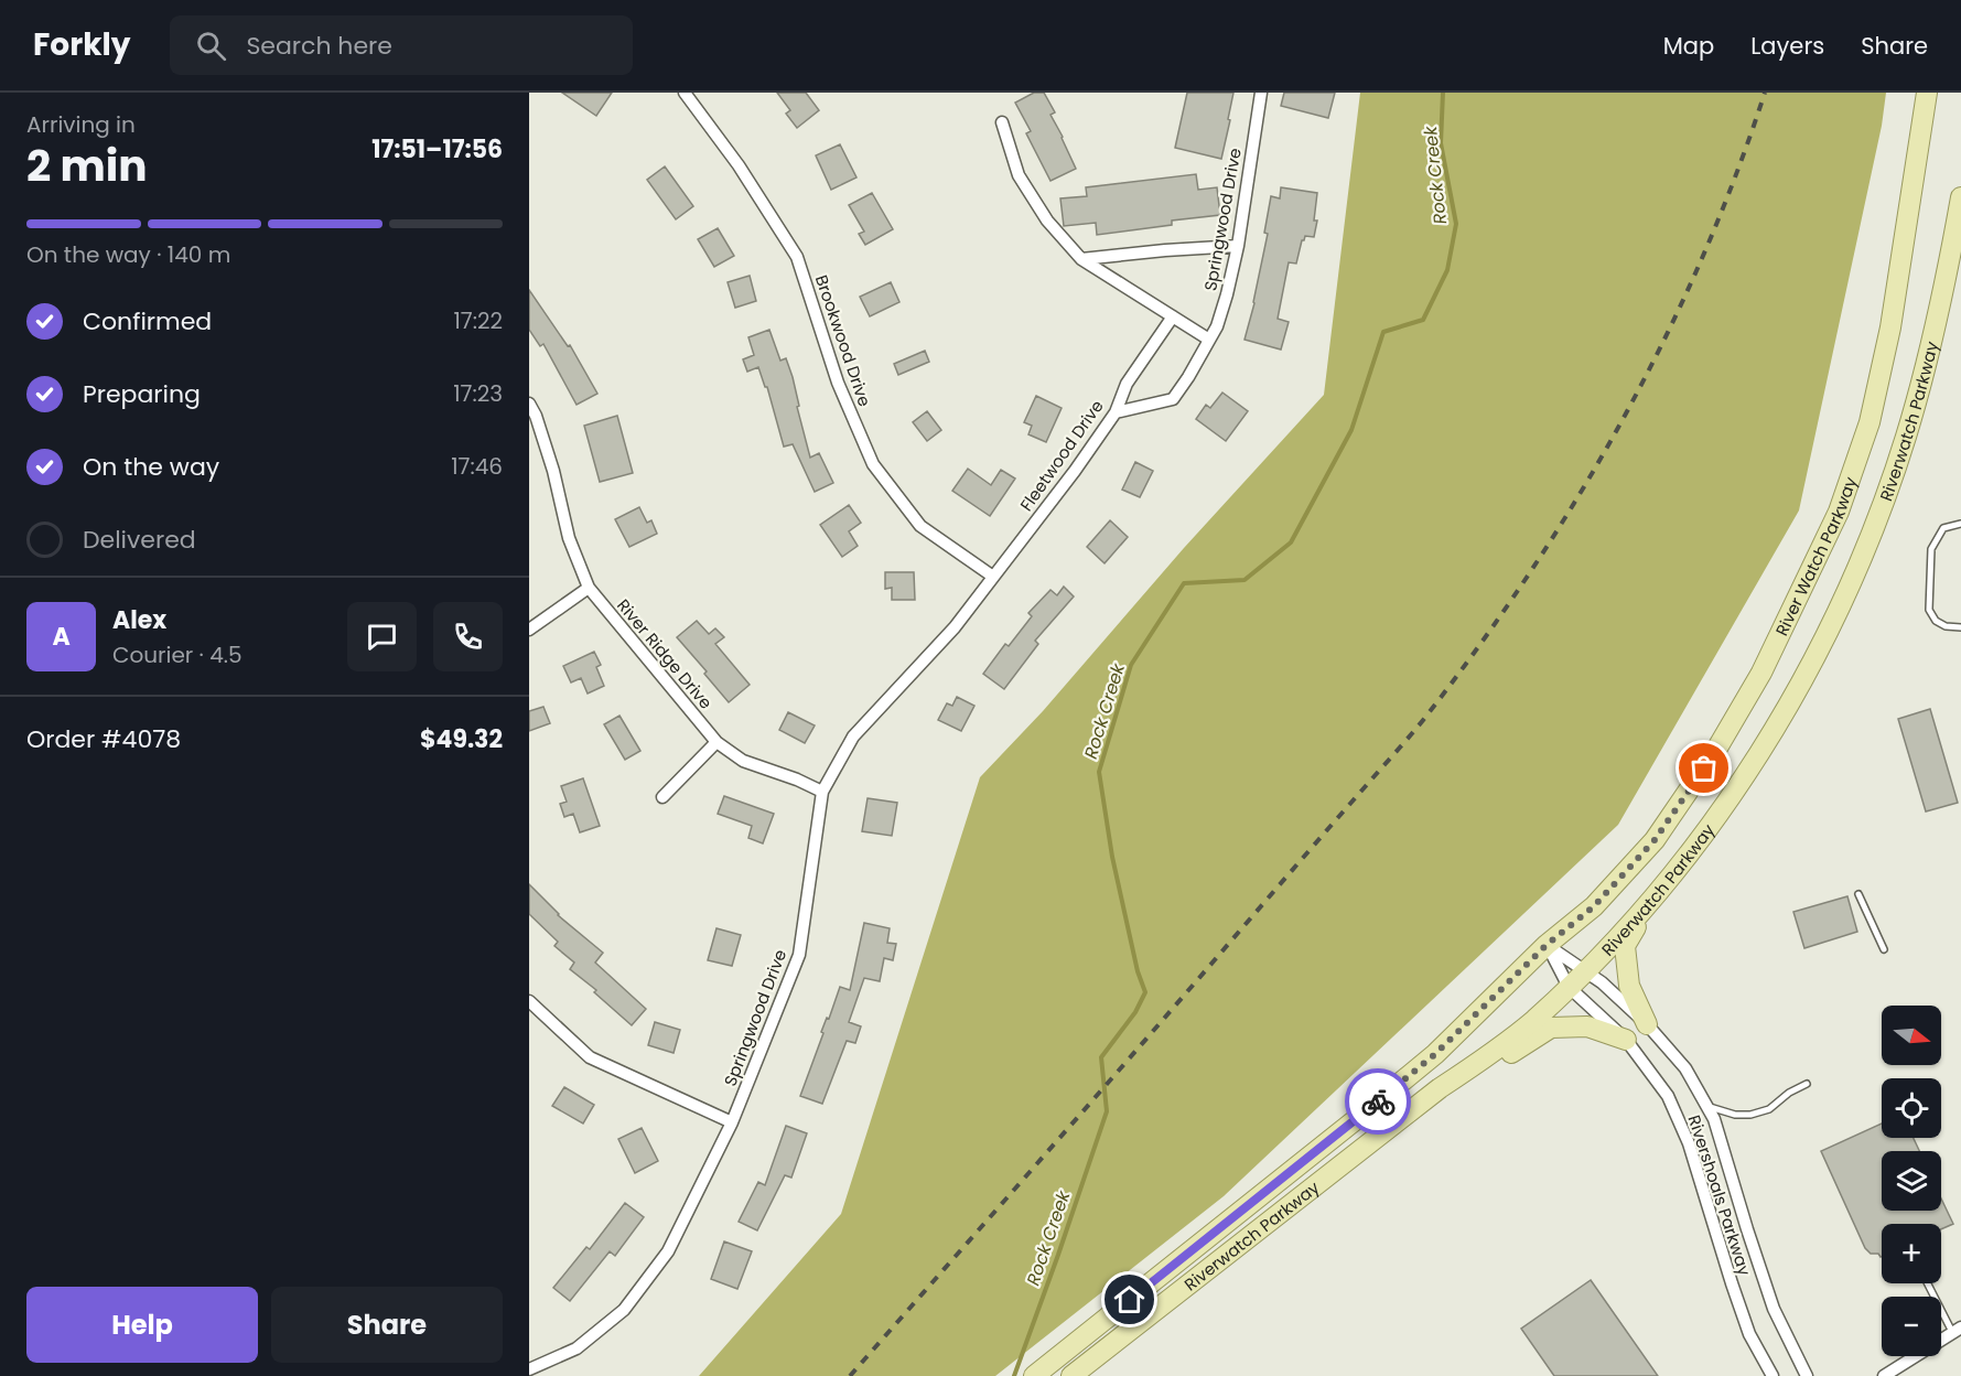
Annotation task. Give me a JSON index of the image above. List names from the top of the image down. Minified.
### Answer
{"streets":{"main road":["Riverwatch Parkway","River Watch Parkway"],"street":["Springwood Drive","Brookwood Drive","Fleetwood Drive","River Ridge Drive","Rivershoals Parkway"]},"crossings":[["Springwood Drive","Brookwood Drive"],["Springwood Drive","Fleetwood Drive"],["Springwood Drive","River Ridge Drive"],["Brookwood Drive","Fleetwood Drive"],["Riverwatch Parkway","River Watch Parkway"],["Riverwatch Parkway","Rivershoals Parkway"],["River Watch Parkway","Rivershoals Parkway"]],"water":["Rock Creek"],"north":"right","page":{"header":"Forkly","search":"Search here","nav":["Map","Layers","Share"],"heading":["2 min","Arriving in","17:51–17:56"],"panel":["Alex","Courier · 4.5","Order #4078","$49.32"],"bar":"On the way · 140 m","list":[["Confirmed","17:22"],["Preparing","17:23"],["On the way","17:46"],"Delivered"],"round":"A","map_buttons":["+","−"],"buttons":["Help","Share"]}}
